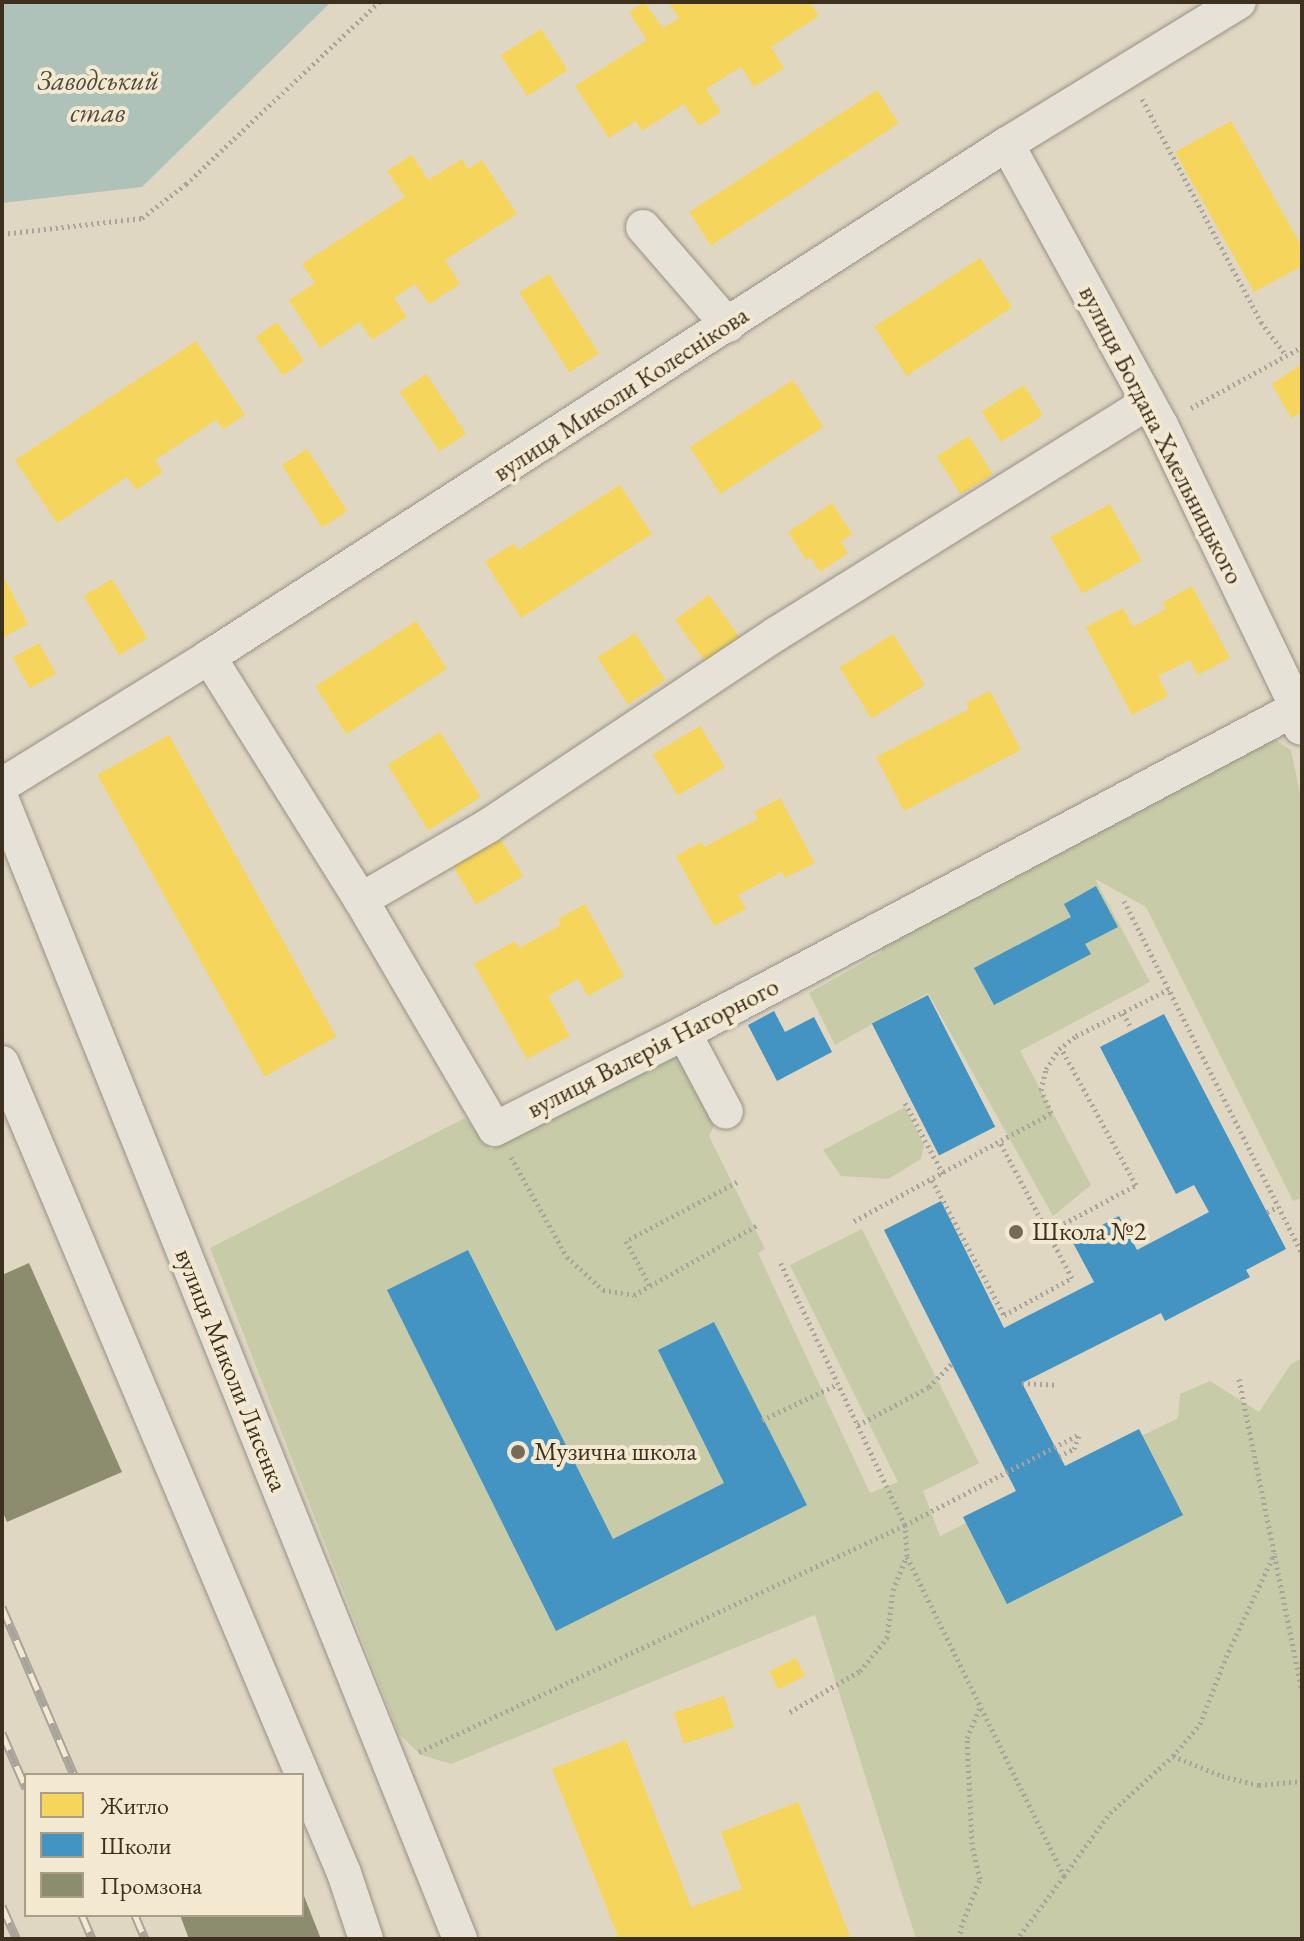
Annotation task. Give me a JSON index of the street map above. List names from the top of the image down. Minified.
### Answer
{"streets":{"street":["вулиця Миколи Колеснікова","вулиця Богдана Хмельницького","вулиця Валерія Нагорного","вулиця Миколи Лисенка"]},"crossings":[["вулиця Миколи Колеснікова","вулиця Богдана Хмельницького"],["вулиця Миколи Колеснікова","вулиця Валерія Нагорного"],["вулиця Богдана Хмельницького","вулиця Валерія Нагорного"]],"water":["Заводський став"],"places":["Школа №2","Музична школа"],"legend":["Житло","Школи","Промзона"]}
